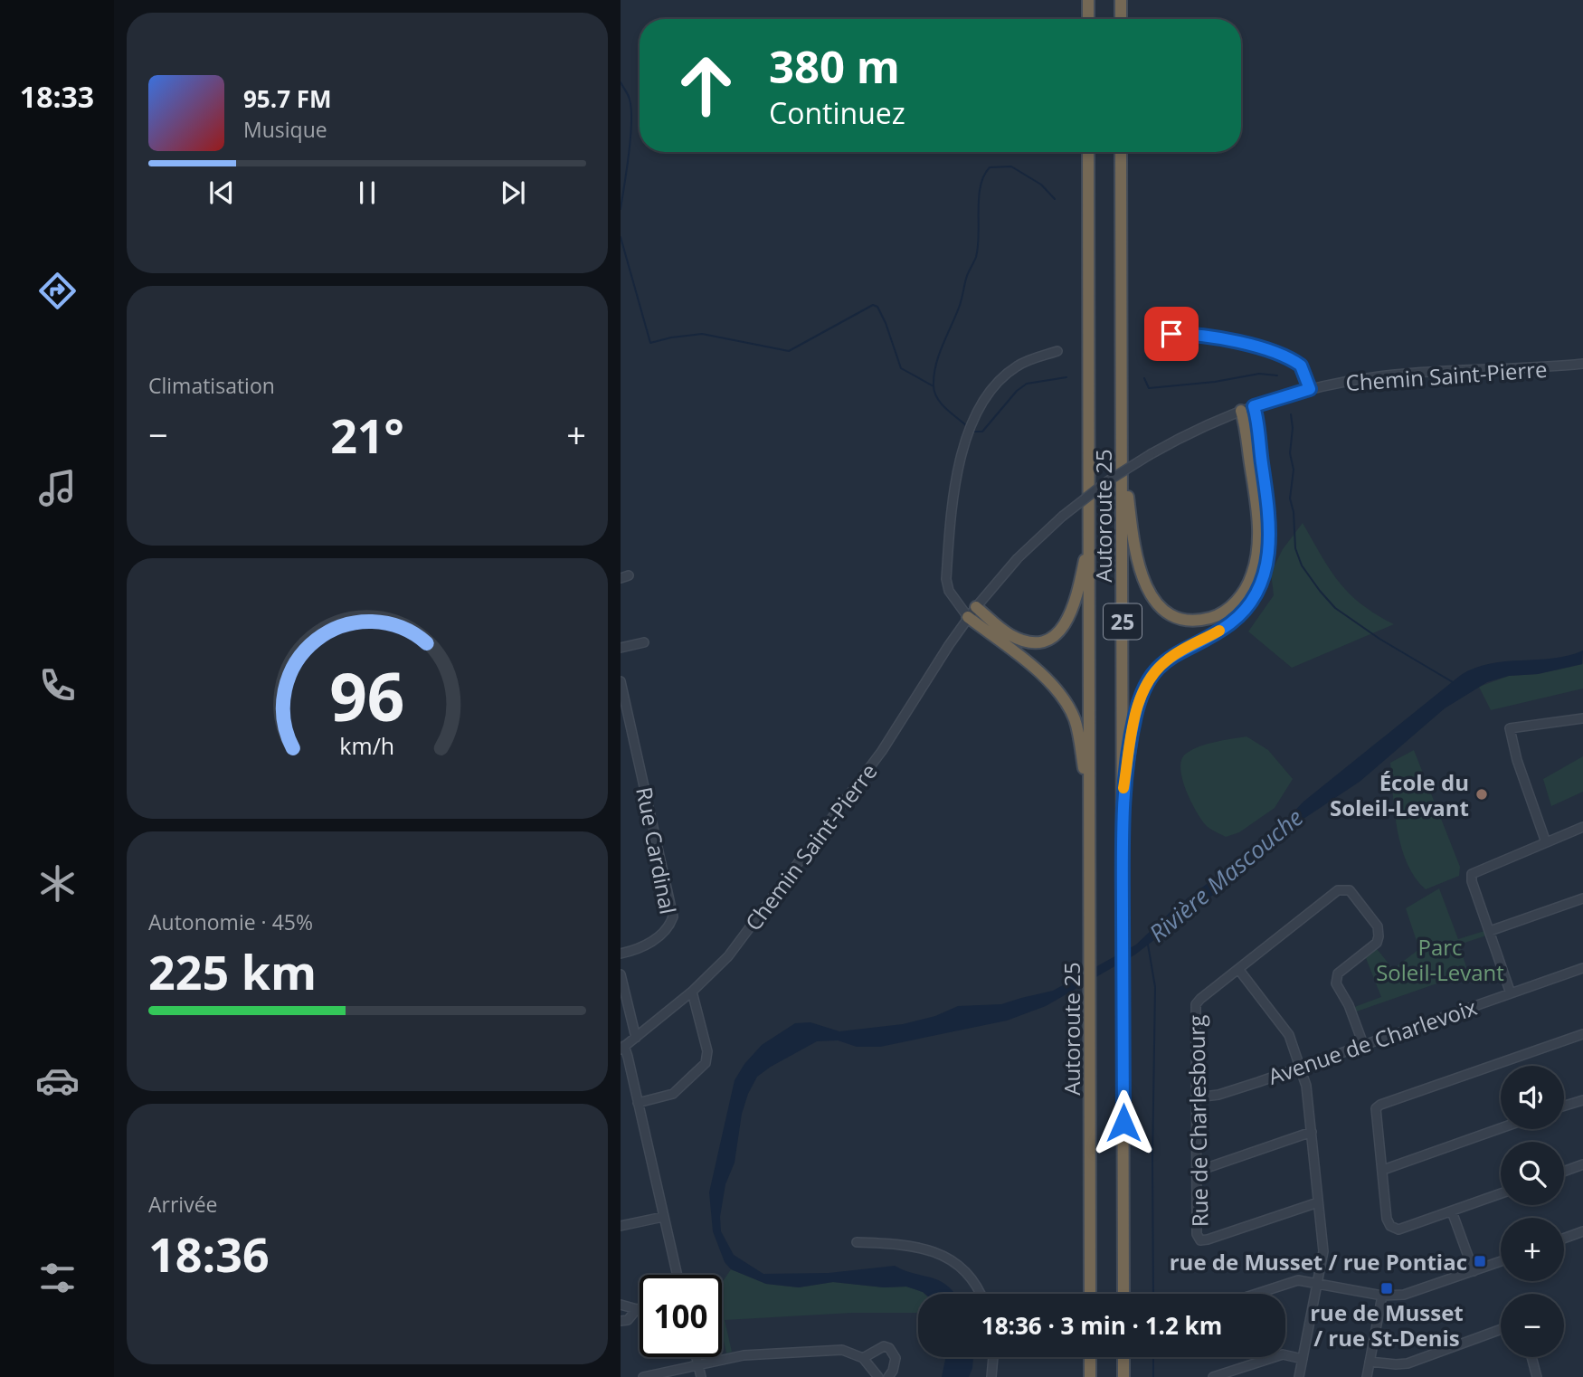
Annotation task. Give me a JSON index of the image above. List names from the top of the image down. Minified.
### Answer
{"streets":{"highway":["Autoroute 25","25"],"street":["Chemin Saint-Pierre","Rue Cardinal","Avenue de Charlevoix","Rue de Charlesbourg"]},"crossings":[["Avenue de Charlevoix","Rue de Charlesbourg"]],"water":["Rivière Mascouche"],"parks":["Parc Soleil-Levant"],"places":{"other":["École du Soleil-Levant"],"transit":["rue de Musset / rue Pontiac","rue de Musset / rue St-Denis"]},"page":{"tabs":"18:33","turn":["380 m","Continuez"],"song":["95.7 FM","Musique"],"tile":["Climatisation",["Autonomie · 45%","225 km"],["Arrivée","18:36"]],"heat":["−","21°","+"],"map_buttons":["+","−"],"limit":"100","trip":"18:36 · 3 min · 1.2 km","gauge":["96","km/h"]}}
